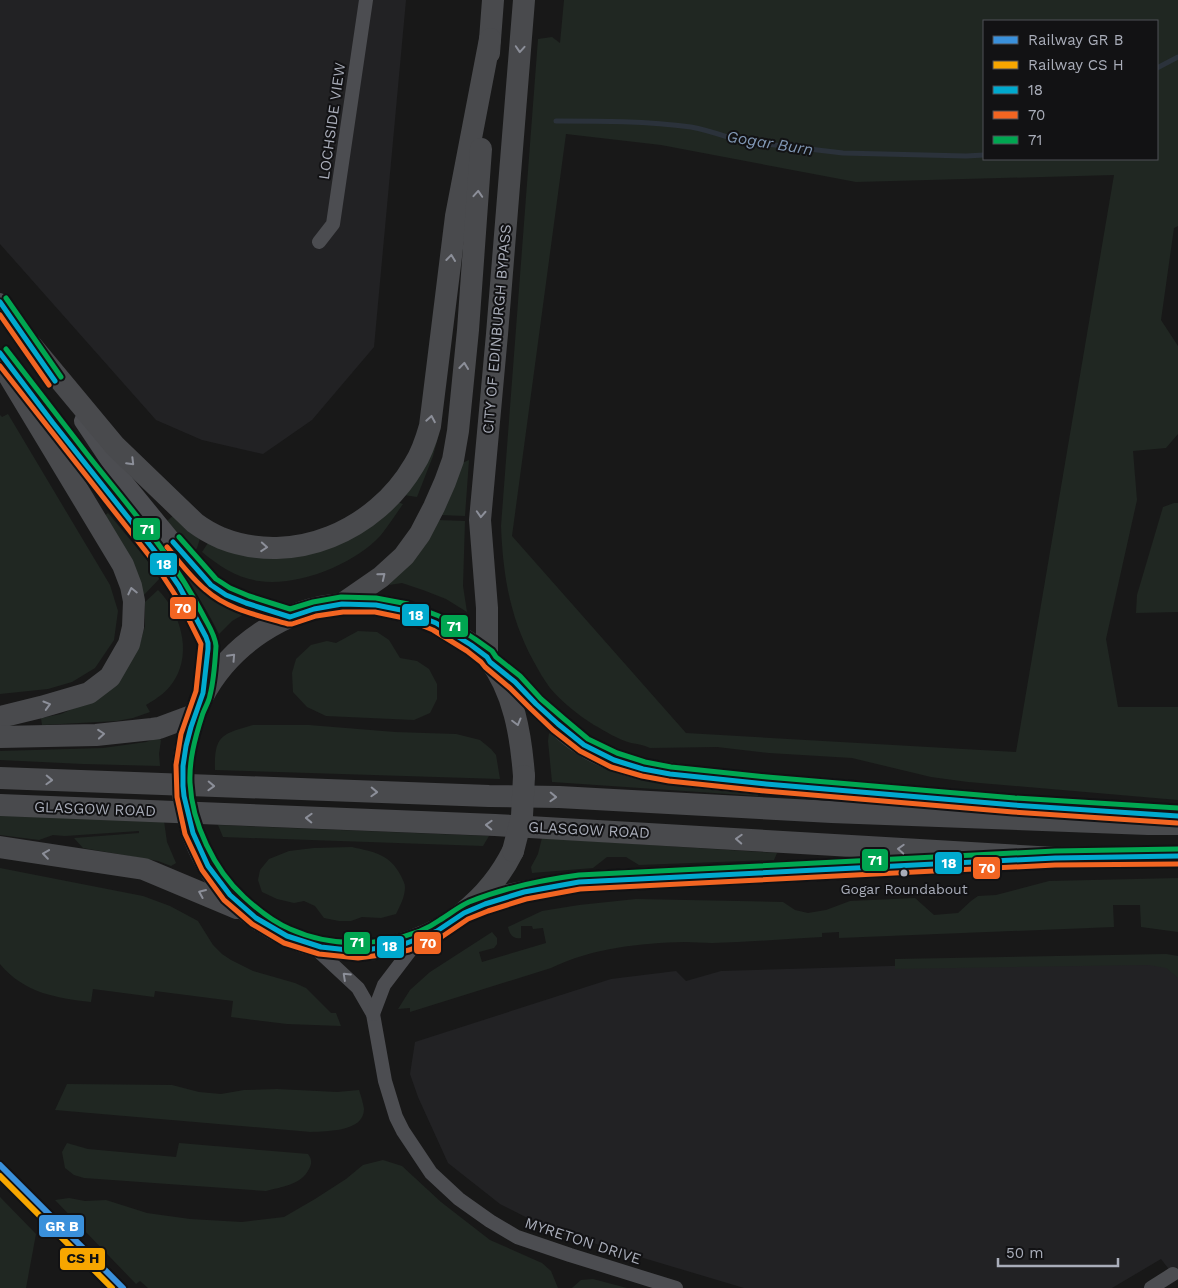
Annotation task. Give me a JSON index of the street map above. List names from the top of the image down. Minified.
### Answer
{"streets":{"main road":["CITY OF EDINBURGH BYPASS","GLASGOW ROAD"],"street":["LOCHSIDE VIEW","MYRETON DRIVE"]},"water":["Gogar Burn"],"places":["Gogar Roundabout"],"lines":["transit line 71","transit line 18","transit line 70"],"legend":["Railway GR B","Railway CS H","18","70","71"],"scale_bar":"50 m"}
